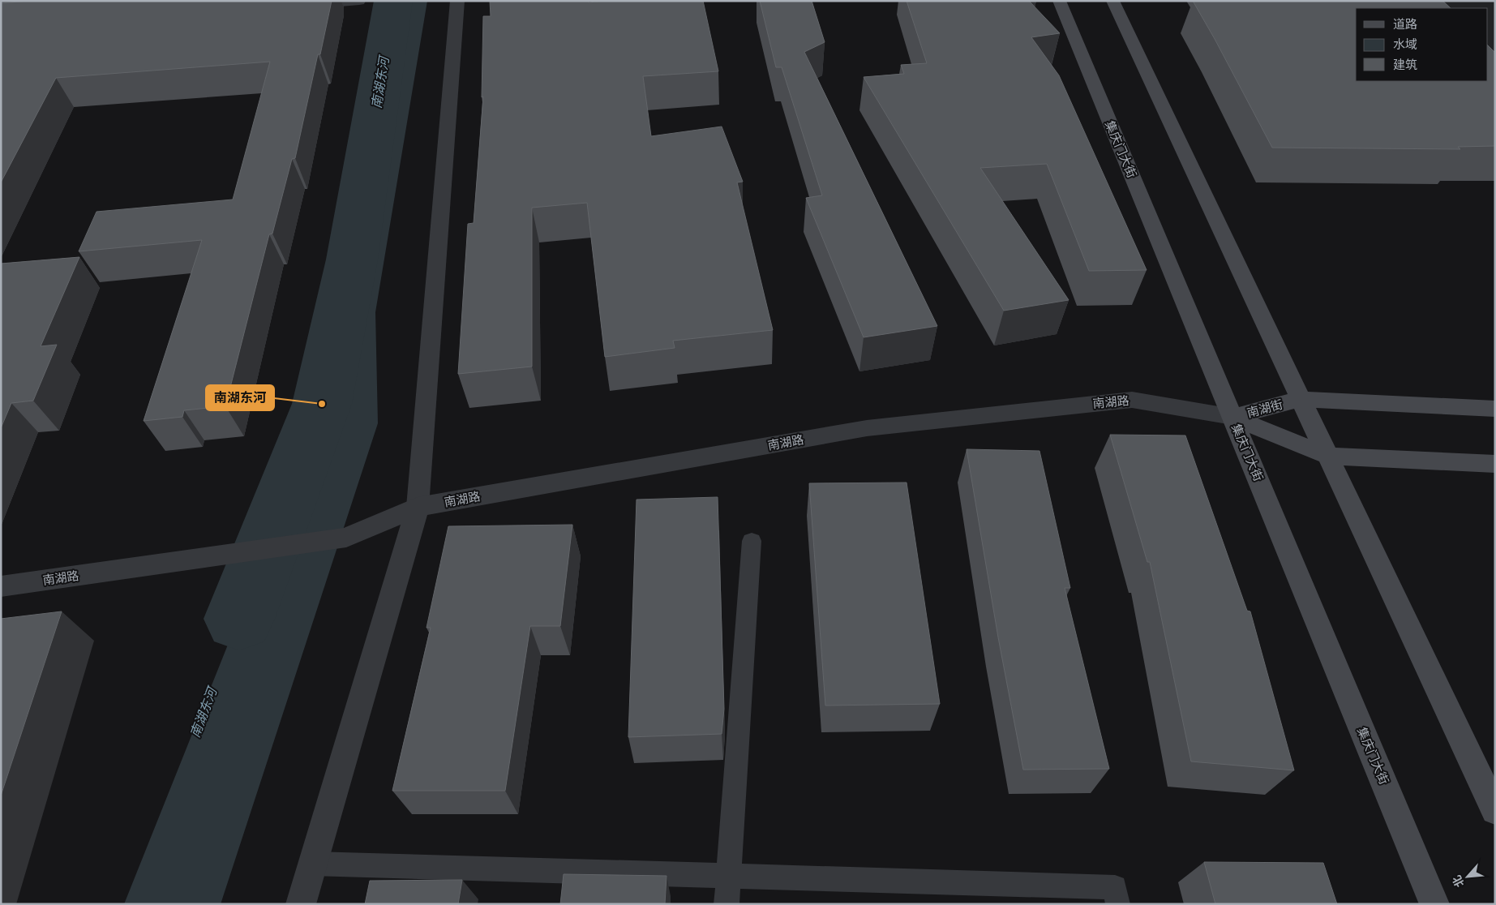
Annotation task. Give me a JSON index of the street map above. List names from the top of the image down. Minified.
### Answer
{"streets":{"main road":["集庆门大街","南湖街"],"street":["南湖路"]},"crossings":[["集庆门大街","南湖路"],["集庆门大街","南湖街"],["南湖路","南湖街"]],"water":["南湖东河"],"places":["南湖东河"],"legend":["道路","水域","建筑"],"north":"bottom left"}
